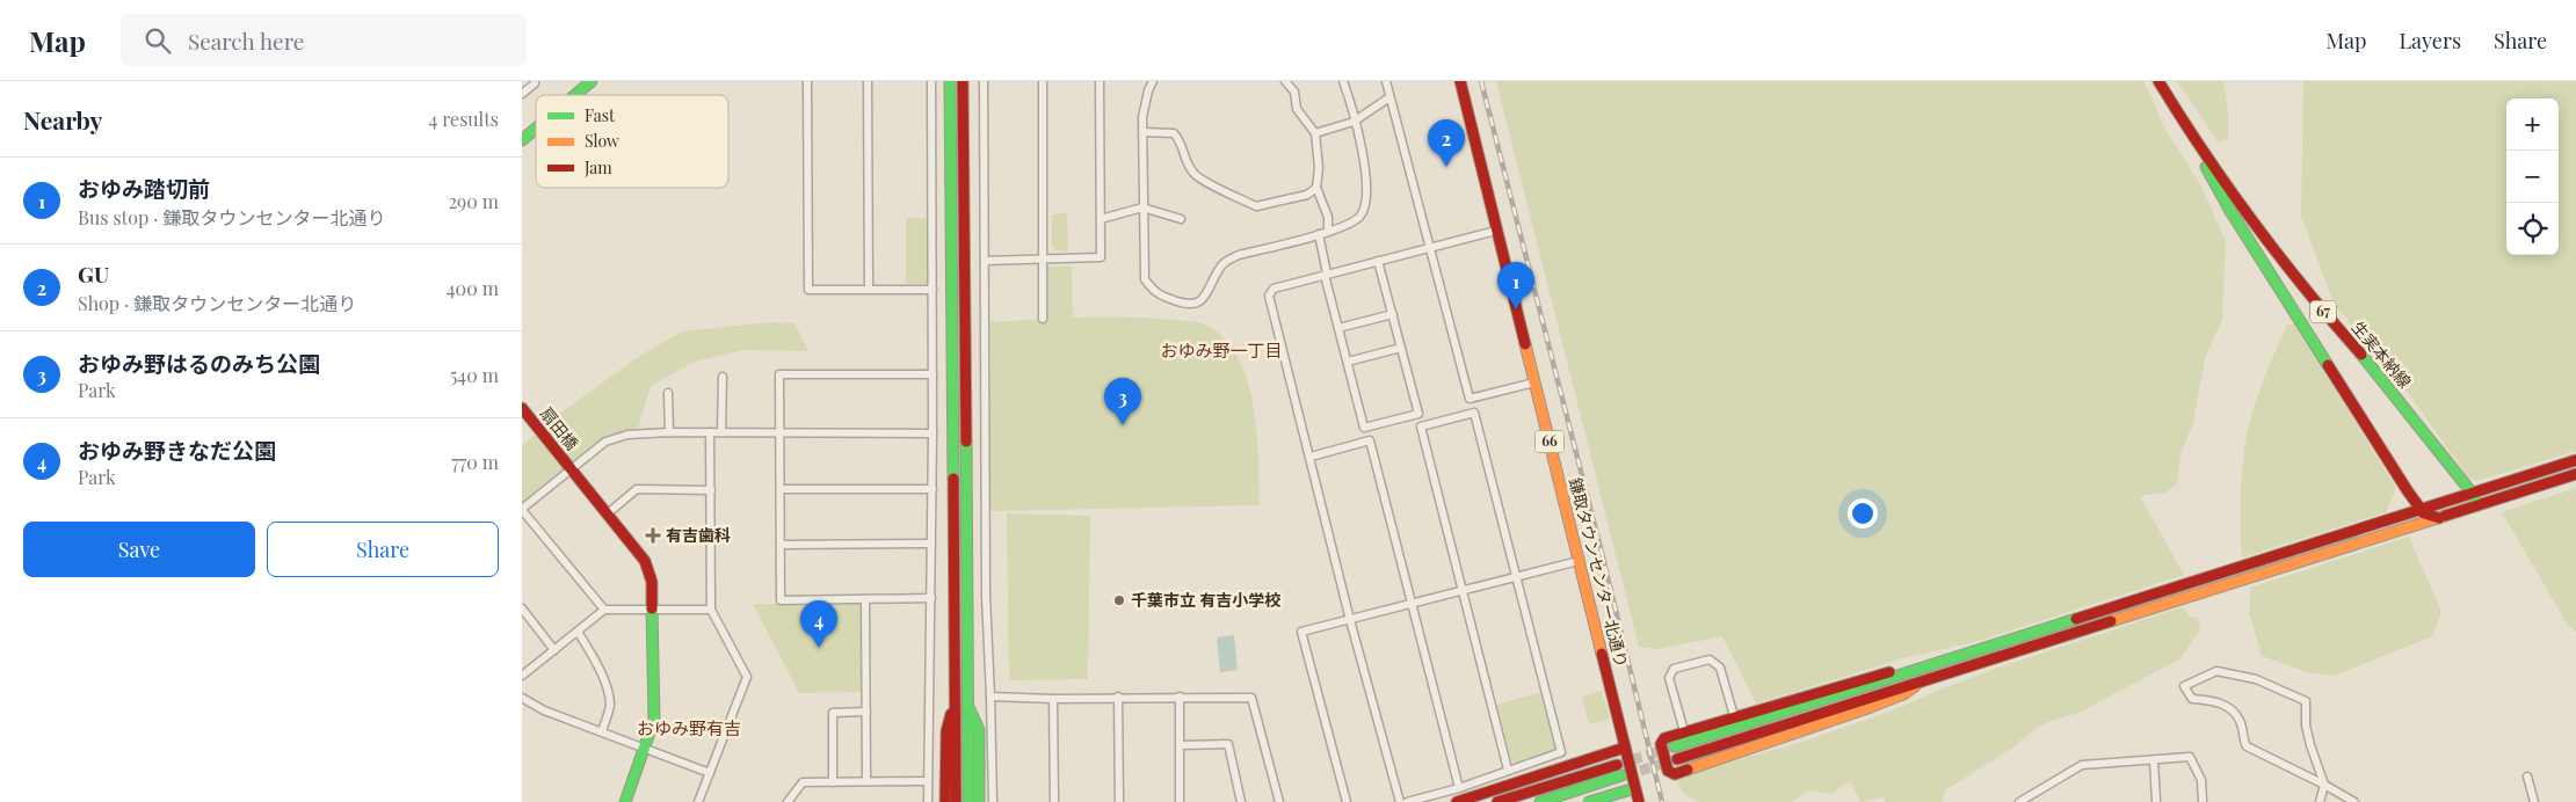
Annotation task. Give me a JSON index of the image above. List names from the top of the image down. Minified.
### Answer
{"streets":{"street":["67","生実本納線","扇田橋","66","鎌取タウンセンター北通り"]},"districts":["おゆみ野一丁目","おゆみ野有吉"],"places":{"health":["有吉歯科"],"other":["千葉市立 有吉小学校"]},"legend":["Fast","Slow","Jam"],"page":{"header":"Map","search":"Search here","nav":["Map","Layers","Share"],"heading":["Nearby","4 results"],"map_buttons":["+","−"],"pins":["2","1","3","4"],"list":[{"mark":"1","name":"おゆみ踏切前","note":"Bus stop · 鎌取タウンセンター北通り","value":"290 m"},{"mark":"2","name":"GU","note":"Shop · 鎌取タウンセンター北通り","value":"400 m"},{"mark":"3","name":"おゆみ野はるのみち公園","note":"Park","value":"540 m"},{"mark":"4","name":"おゆみ野きなだ公園","note":"Park","value":"770 m"}],"buttons":["Save","Share"]}}
